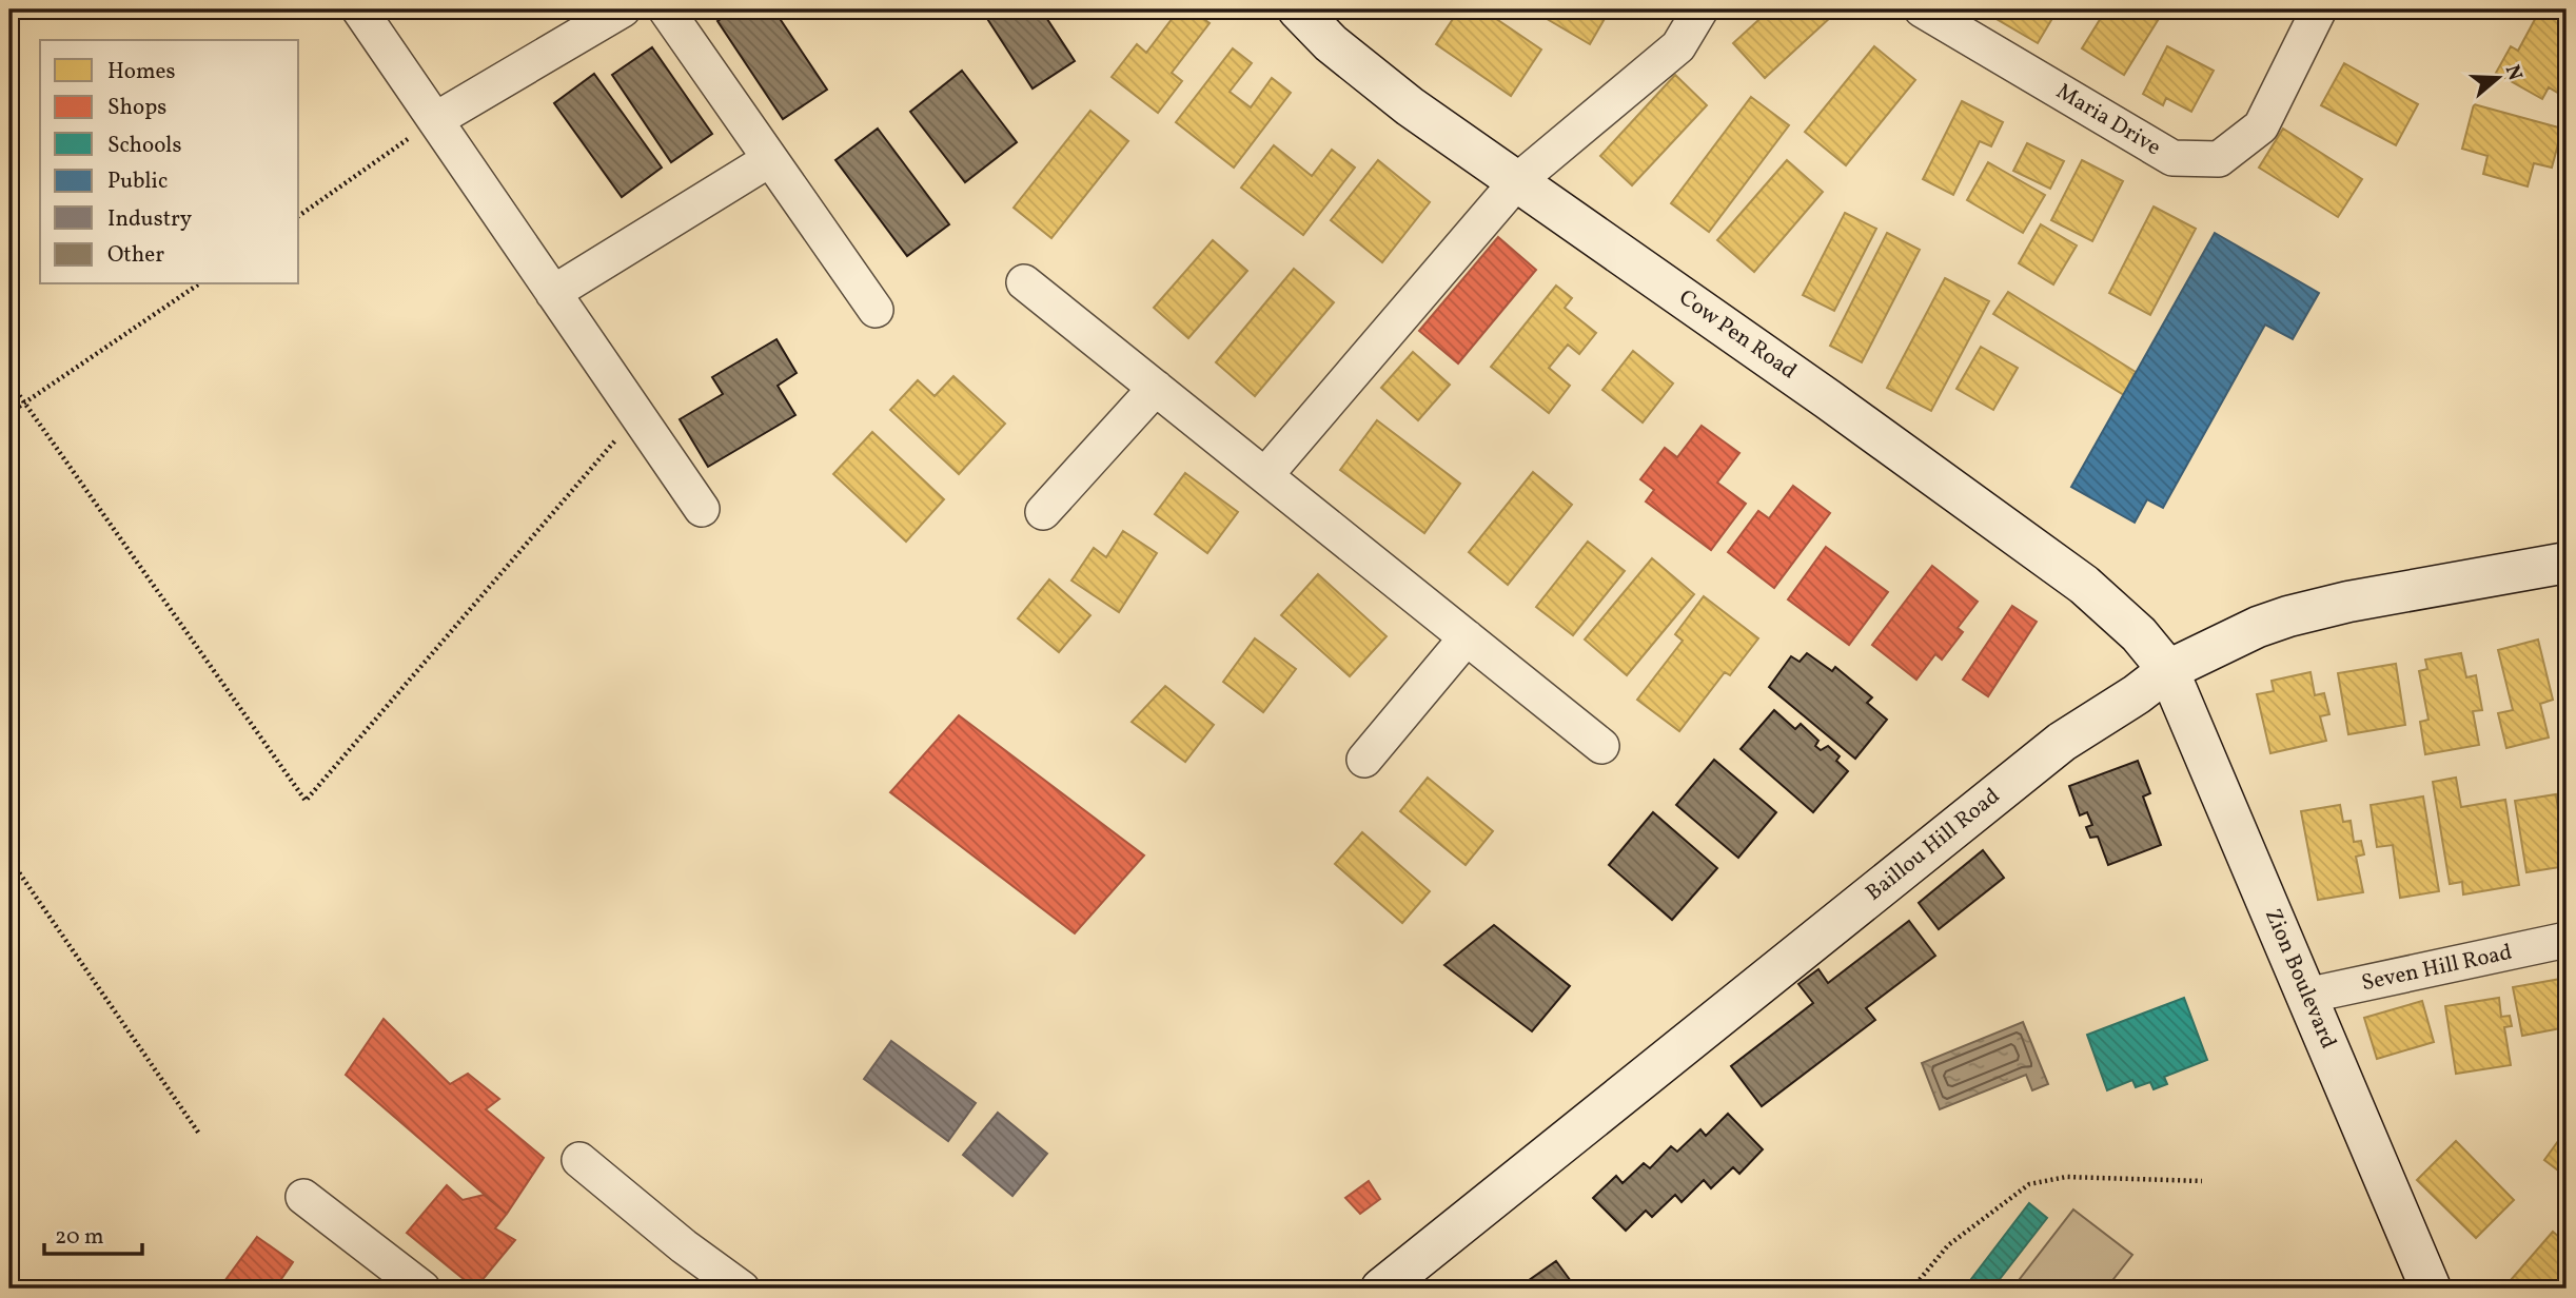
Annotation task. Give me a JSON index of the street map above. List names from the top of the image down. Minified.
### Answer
{"streets":{"main road":["Cow Pen Road","Baillou Hill Road","Zion Boulevard"],"street":["Maria Drive","Seven Hill Road"]},"crossings":[["Cow Pen Road","Baillou Hill Road"],["Cow Pen Road","Zion Boulevard"],["Baillou Hill Road","Zion Boulevard"],["Seven Hill Road","Zion Boulevard"]],"legend":["Homes","Shops","Schools","Public","Industry","Other"],"scale_bar":"20 m","north":"right"}
